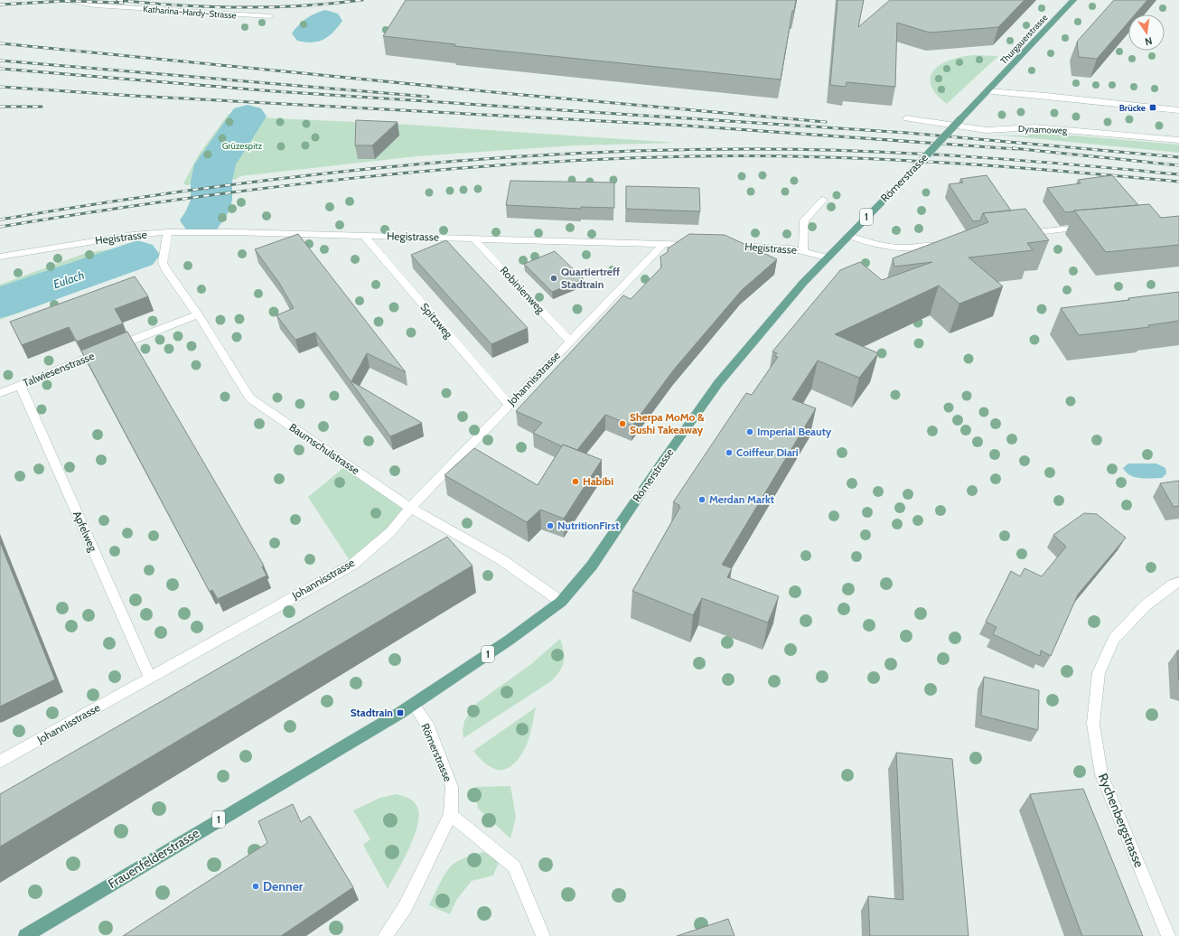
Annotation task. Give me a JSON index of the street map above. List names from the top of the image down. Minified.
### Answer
{"streets":{"main road":["Thurgauerstrasse","Römerstrasse","1","Frauenfelderstrasse"],"street":["Katharina-Hardy-Strasse","Dynamoweg","Hegistrasse","Robinienweg","Spitzweg","Talwiesenstrasse","Johannisstrasse","Baumschulstrasse","Apfelweg","Rychenbergstrasse"]},"crossings":[["Thurgauerstrasse","Römerstrasse"],["Römerstrasse","Hegistrasse"],["Römerstrasse","Baumschulstrasse"],["Römerstrasse","Frauenfelderstrasse"],["Hegistrasse","Robinienweg"],["Hegistrasse","Spitzweg"],["Hegistrasse","Johannisstrasse"],["Hegistrasse","Baumschulstrasse"],["Robinienweg","Johannisstrasse"],["Spitzweg","Johannisstrasse"],["Talwiesenstrasse","Baumschulstrasse"],["Talwiesenstrasse","Apfelweg"],["Johannisstrasse","Baumschulstrasse"],["Johannisstrasse","Apfelweg"]],"water":["Eulach"],"parks":["Grüzespitz"],"places":{"transit":["Brücke","Stadtrain"],"other":["Quartiertreff Stadtrain","Sherpa MoMo & Sushi Takeaway","Imperial Beauty","Coiffeur Diari","Habibi","Merdan Markt","NutritionFirst","Denner"]},"north":"bottom"}
